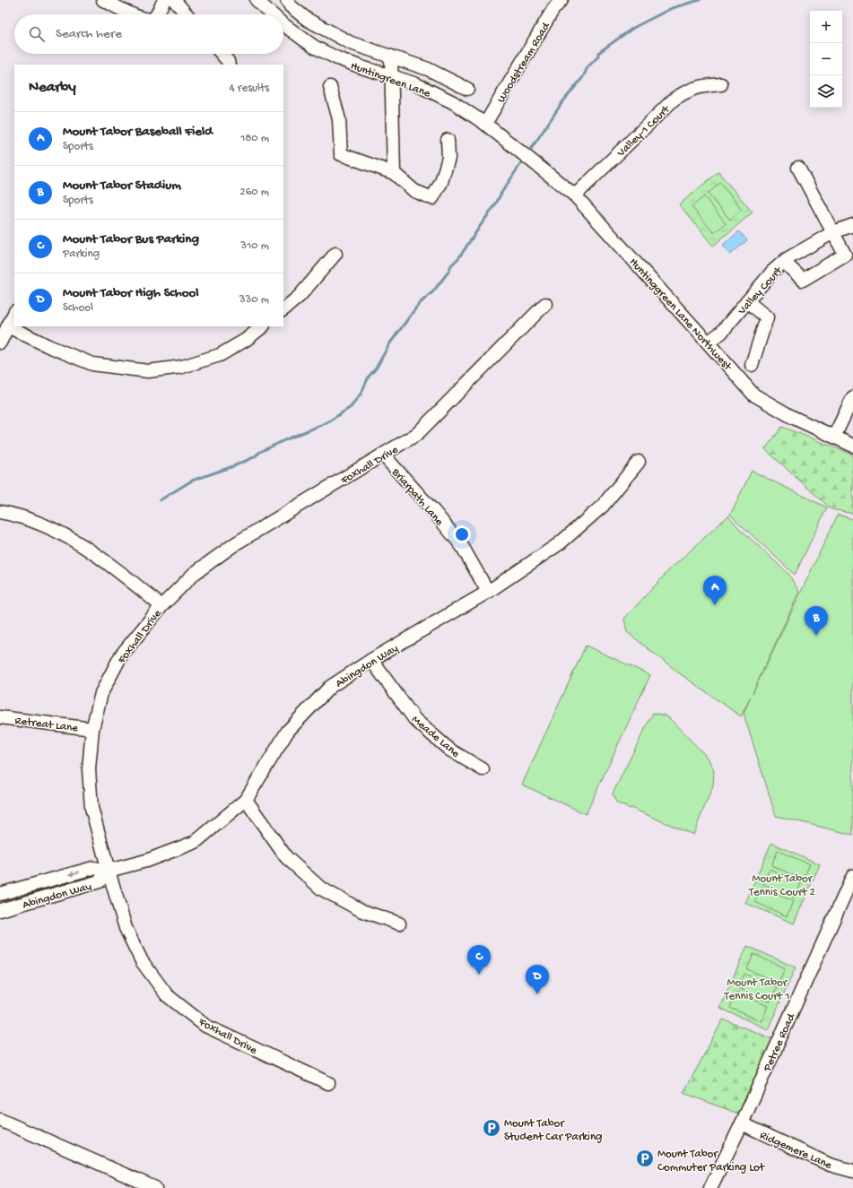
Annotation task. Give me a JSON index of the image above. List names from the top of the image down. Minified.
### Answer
{"streets":{"street":["Woodstream Road","Huntingreen Lane","Valley-1 Court","Valley Court","Huntinggreen Lane Northwest","Foxhall Drive","Briarpath Lane","Abingdon Way","Retreat Lane","Meade Lane","Petree Road","Ridgemere Lane"]},"crossings":[["Woodstream Road","Huntingreen Lane"],["Huntingreen Lane","Huntinggreen Lane Northwest"],["Valley-1 Court","Huntinggreen Lane Northwest"],["Valley Court","Huntinggreen Lane Northwest"],["Foxhall Drive","Briarpath Lane"],["Foxhall Drive","Abingdon Way"],["Foxhall Drive","Retreat Lane"],["Briarpath Lane","Abingdon Way"],["Abingdon Way","Meade Lane"],["Petree Road","Ridgemere Lane"]],"parks":["Mount Tabor Tennis Court 2","Mount Tabor Tennis Court 1"],"places":{"parking":["Mount Tabor Student Car Parking","Mount Tabor Commuter Parking Lot"]},"page":{"map_buttons":["+","−"],"search":"Search here","heading":["Nearby","4 results"],"list":[{"mark":"A","name":"Mount Tabor Baseball Field","note":"Sports","value":"180 m"},{"mark":"B","name":"Mount Tabor Stadium","note":"Sports","value":"260 m"},{"mark":"C","name":"Mount Tabor Bus Parking","note":"Parking","value":"310 m"},{"mark":"D","name":"Mount Tabor High School","note":"School","value":"330 m"}],"pins":["A","B","C","D"]}}
